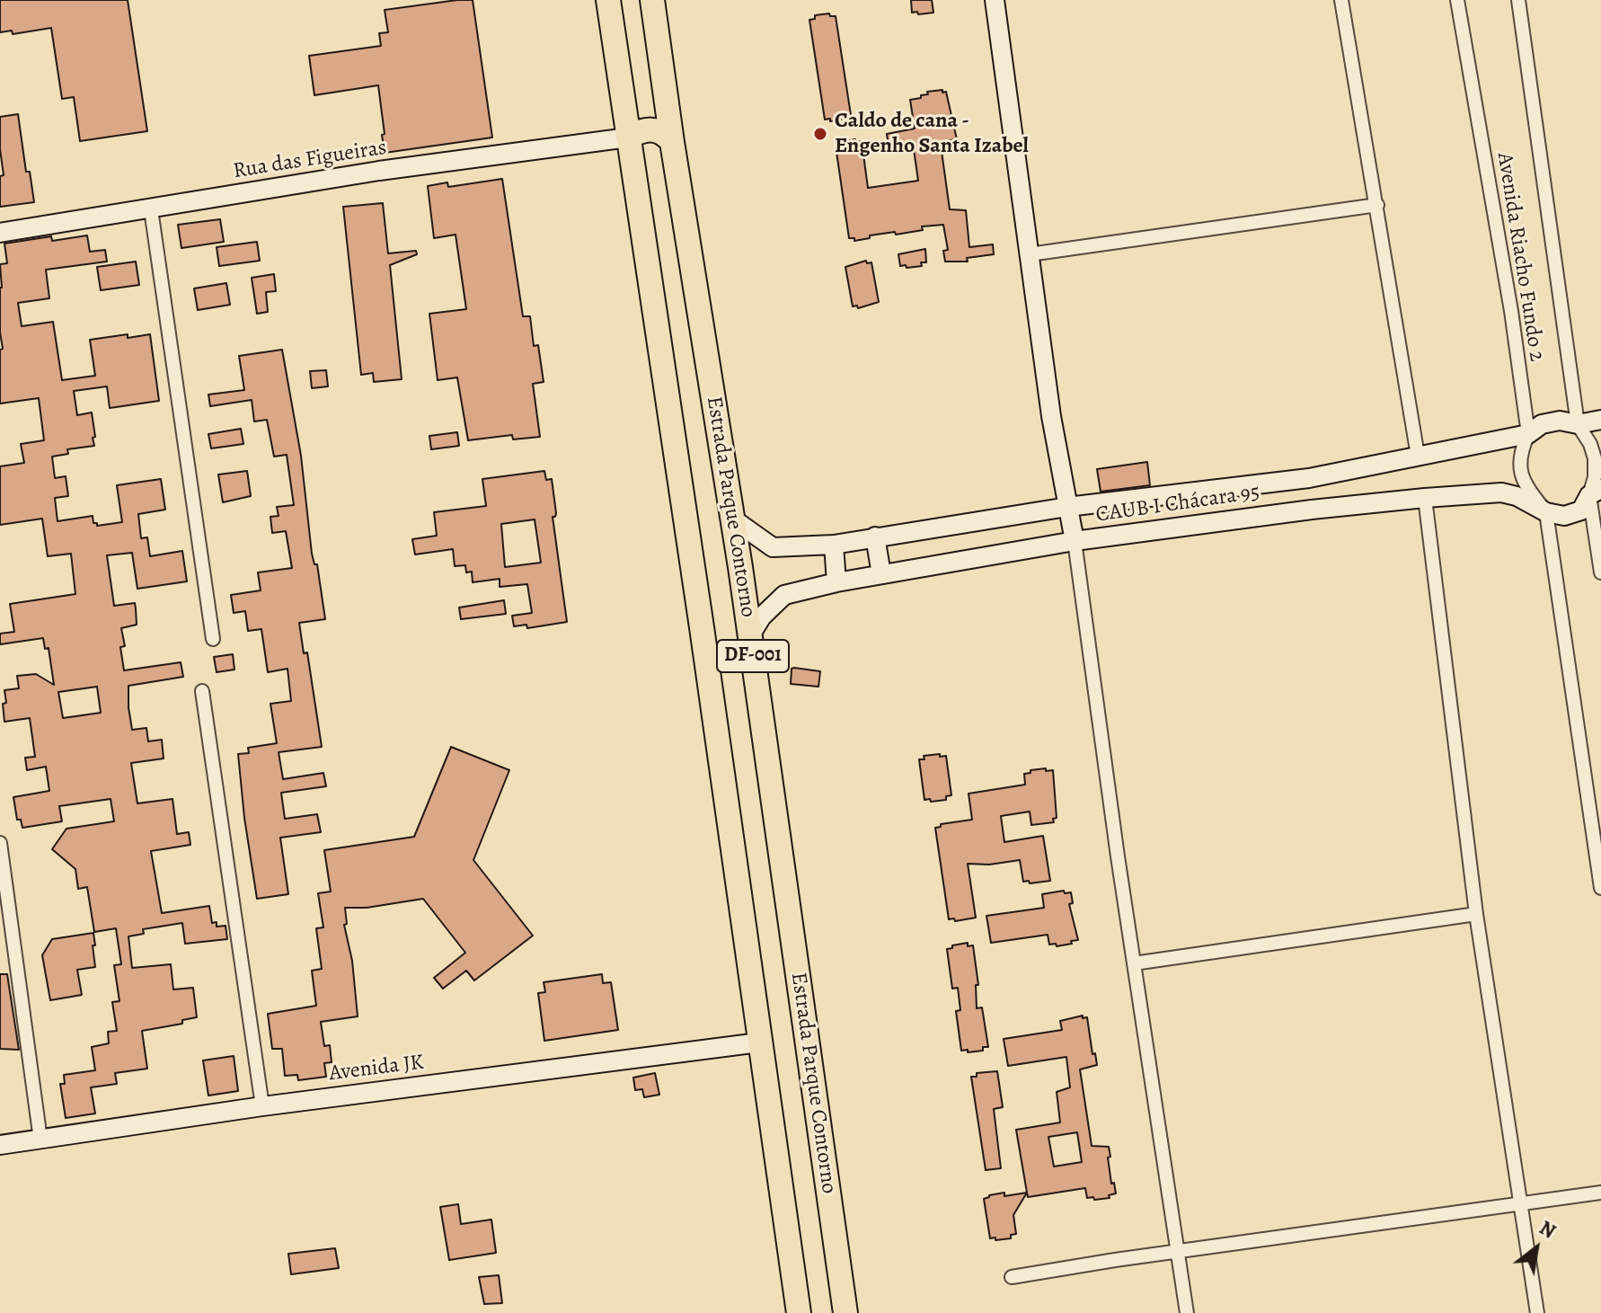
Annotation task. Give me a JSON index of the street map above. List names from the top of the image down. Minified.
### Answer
{"streets":{"highway":["Estrada Parque Contorno","DF-001"],"street":["Rua das Figueiras","Avenida Riacho Fundo 2","CAUB I Chácara 95","Avenida JK"]},"crossings":[["Rua das Figueiras","DF-001"],["Avenida Riacho Fundo 2","CAUB I Chácara 95"],["DF-001","Avenida JK"]],"places":["Caldo de cana - Engenho Santa Izabel"],"north":"top right"}
